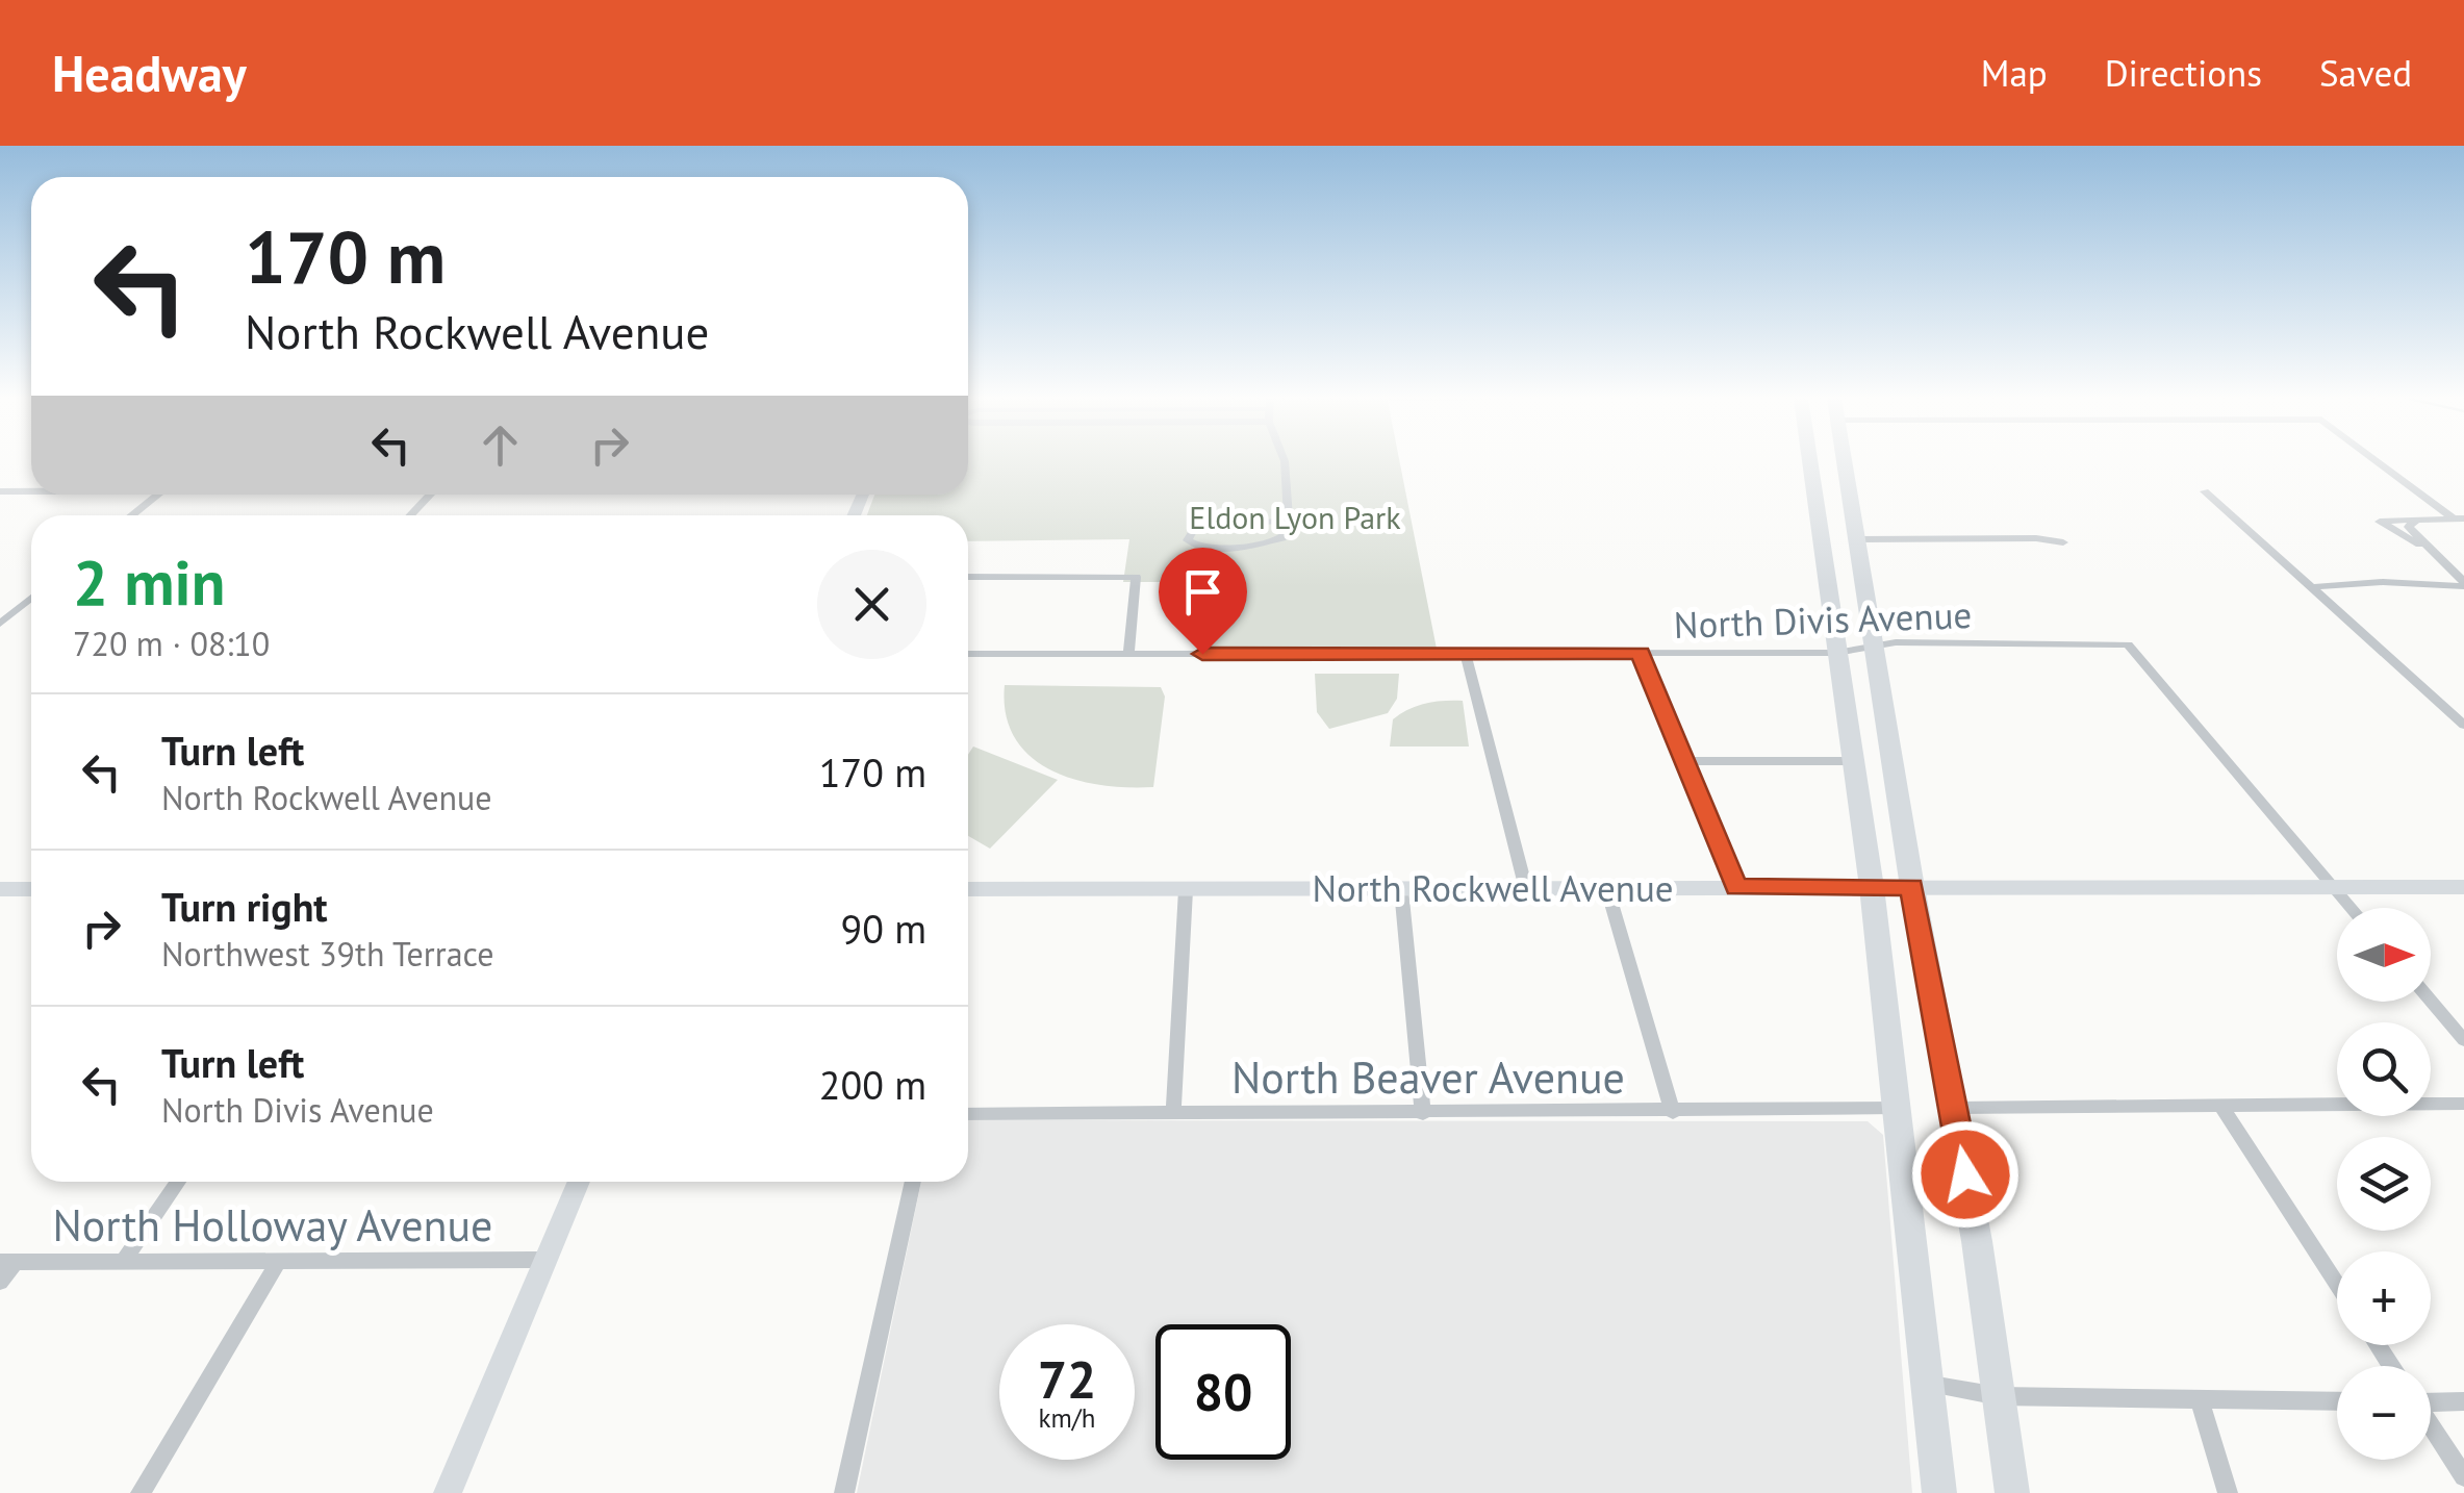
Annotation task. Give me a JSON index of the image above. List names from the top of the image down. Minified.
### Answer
{"streets":{"main road":["North Rockwell Avenue"],"street":["North Divis Avenue","North Beaver Avenue","North Holloway Avenue"]},"crossings":[["North Divis Avenue","North Rockwell Avenue"]],"parks":["Eldon Lyon Park"],"north":"right","page":{"header":"Headway","nav":["Map","Directions","Saved"],"turn":["170 m","North Rockwell Avenue"],"heading":["2 min","720 m · 08:10"],"list":[{"name":"Turn left","note":"North Rockwell Avenue","value":"170 m"},{"name":"Turn right","note":"Northwest 39th Terrace","value":"90 m"},{"name":"Turn left","note":"North Divis Avenue","value":"200 m"}],"map_buttons":["+","−"],"speed":"72 km/h","limit":"80"}}
